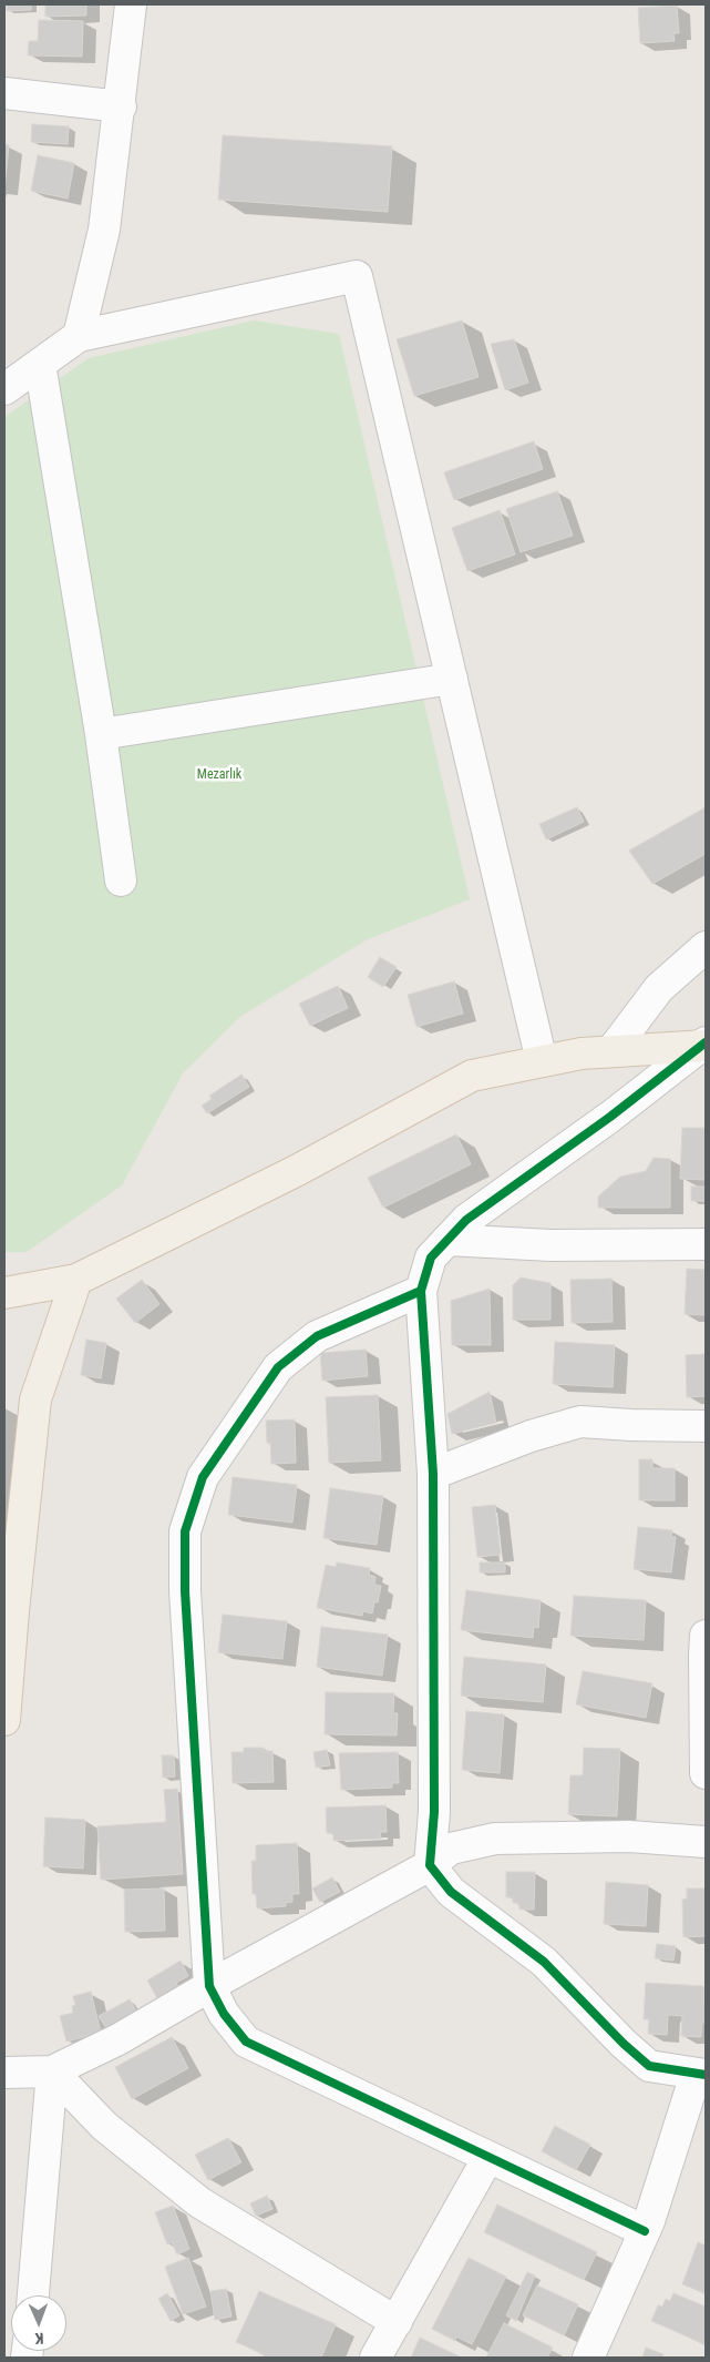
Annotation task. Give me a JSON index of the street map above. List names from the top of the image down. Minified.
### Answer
{"parks":["Mezarlık"],"north":"bottom"}
